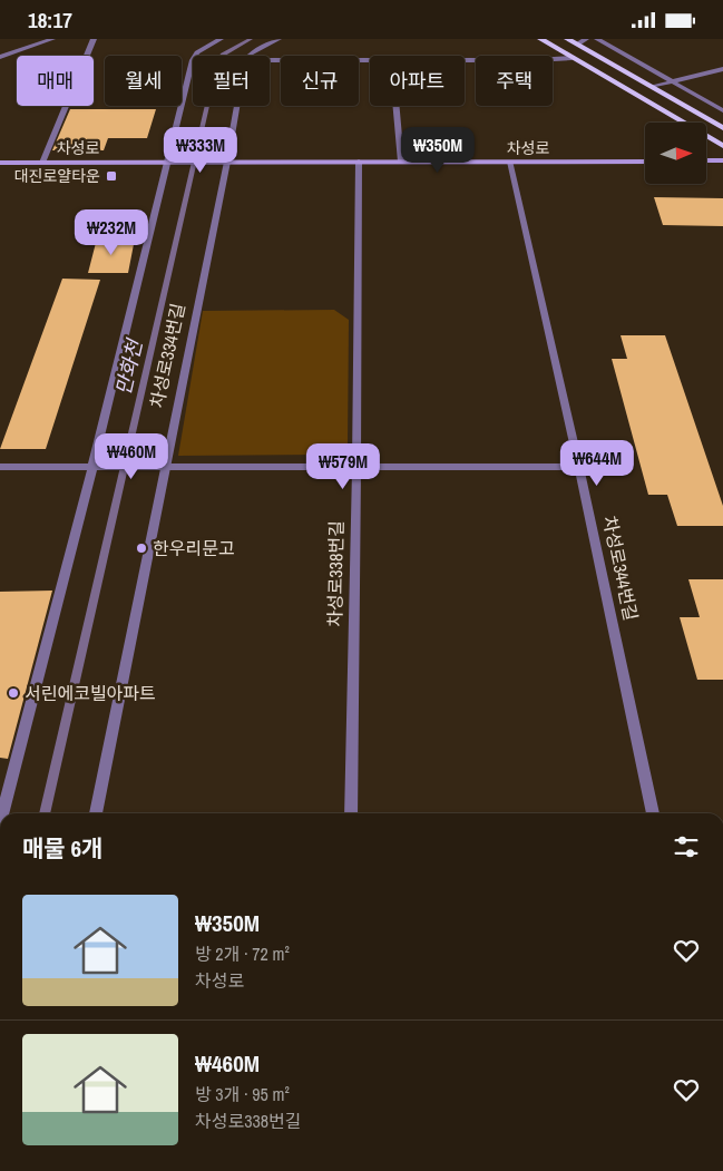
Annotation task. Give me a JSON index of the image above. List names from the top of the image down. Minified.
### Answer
{"streets":{"main road":["차성로"],"street":["차성로334번길","차성로344번길","차성로338번길"]},"crossings":[["차성로","차성로334번길"],["차성로","차성로344번길"],["차성로","차성로338번길"]],"water":["만화천"],"places":{"transit":["대진로얄타운"],"other":["한우리문고","서린에코빌아파트"]},"north":"right","page":{"status":"18:17","chip":["매매","월세","필터","신규","아파트","주택"],"price":["₩333M","₩350M","₩232M","₩460M","₩644M","₩579M"],"heading":"매물 6개","list":[{"name":"₩350M","note":"방 2개 · 72 m² · 차성로"},{"name":"₩460M","note":"방 3개 · 95 m² · 차성로338번길"}]}}
